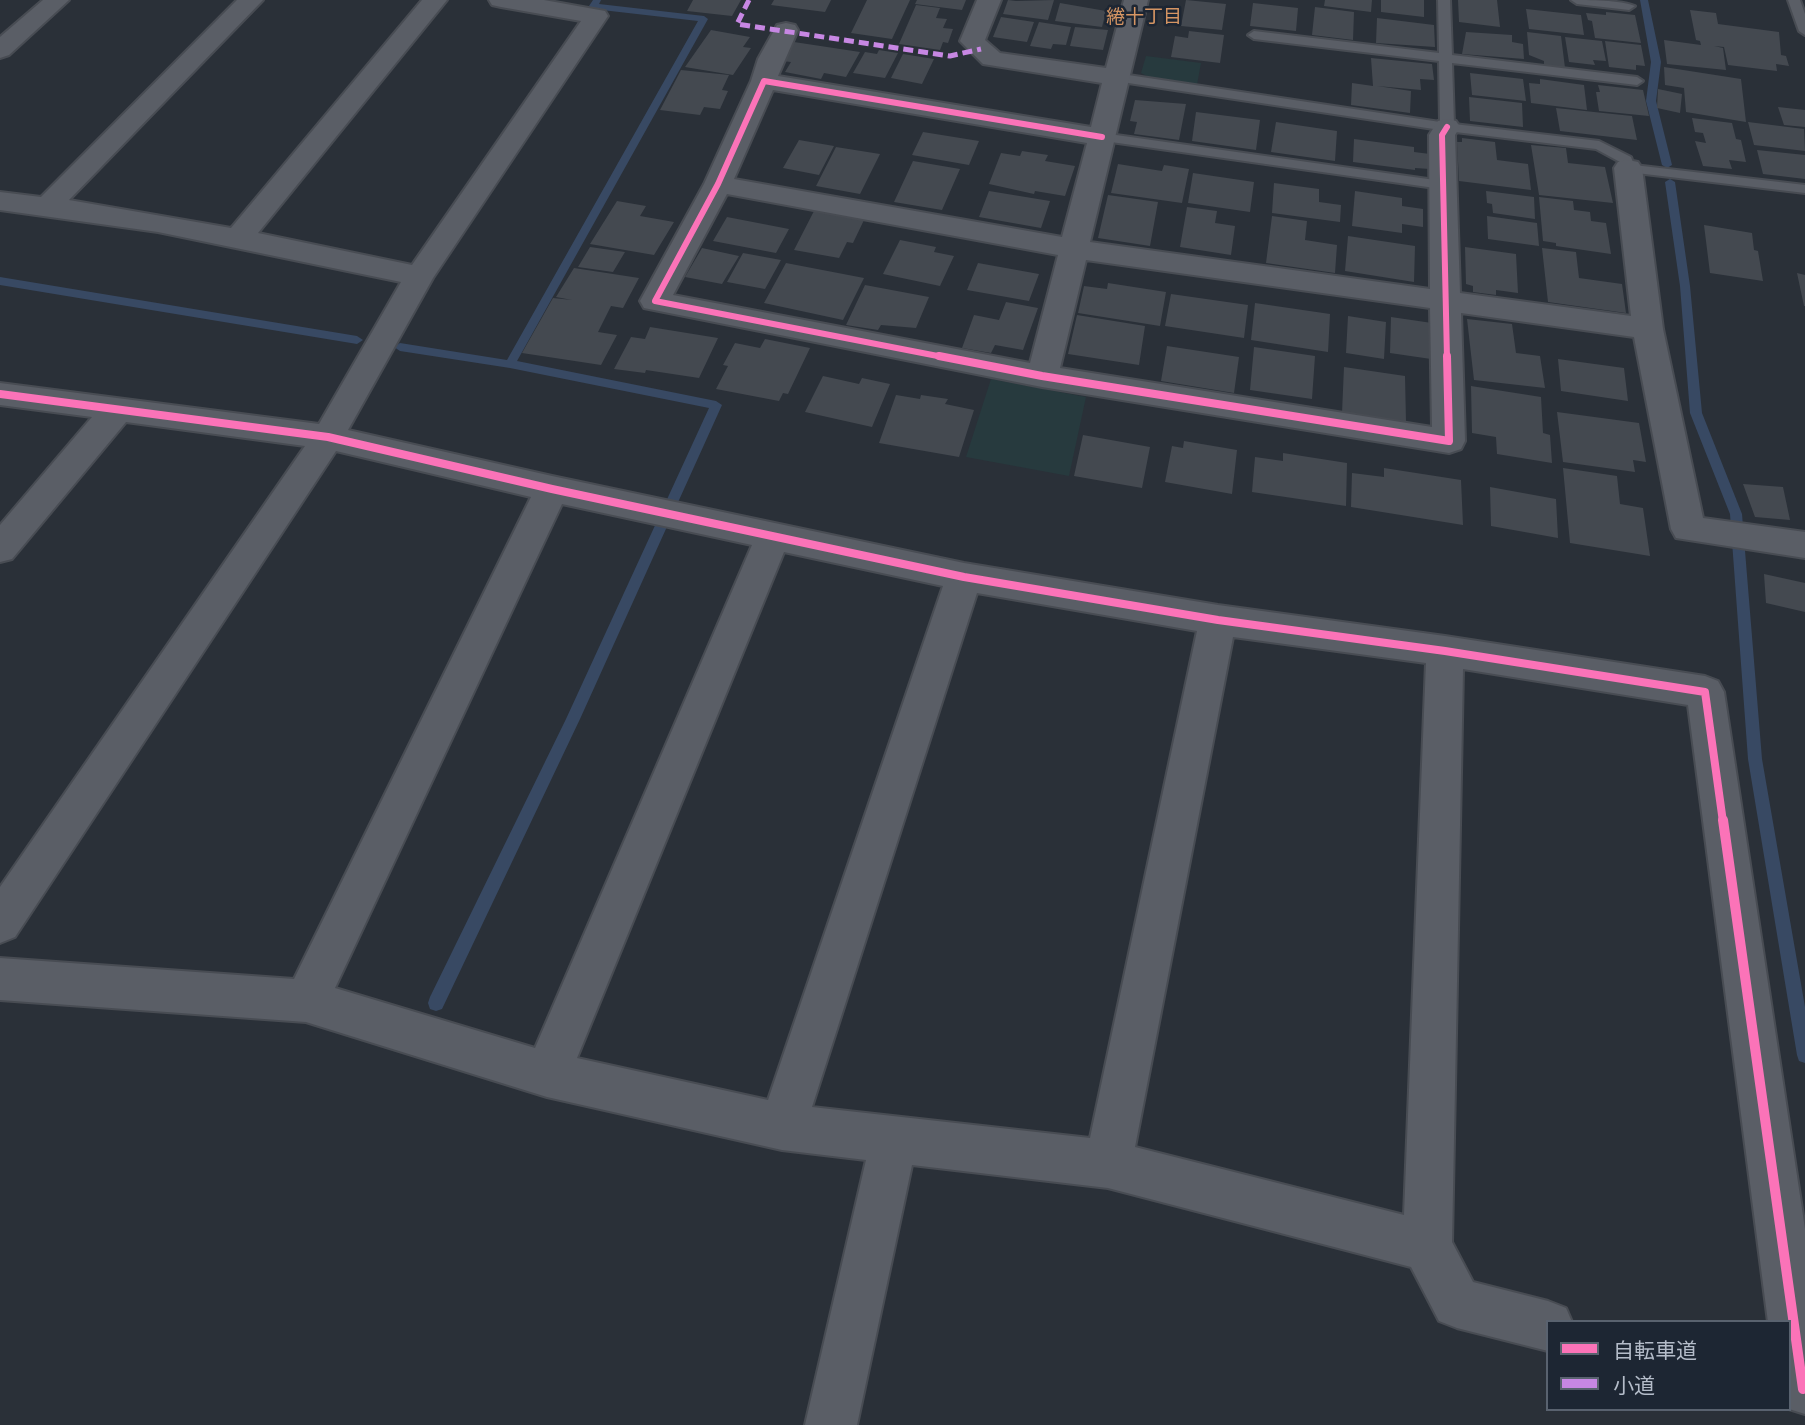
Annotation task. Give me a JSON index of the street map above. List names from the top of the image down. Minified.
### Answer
{"districts":["綣十丁目"],"legend":["自転車道","小道"]}
